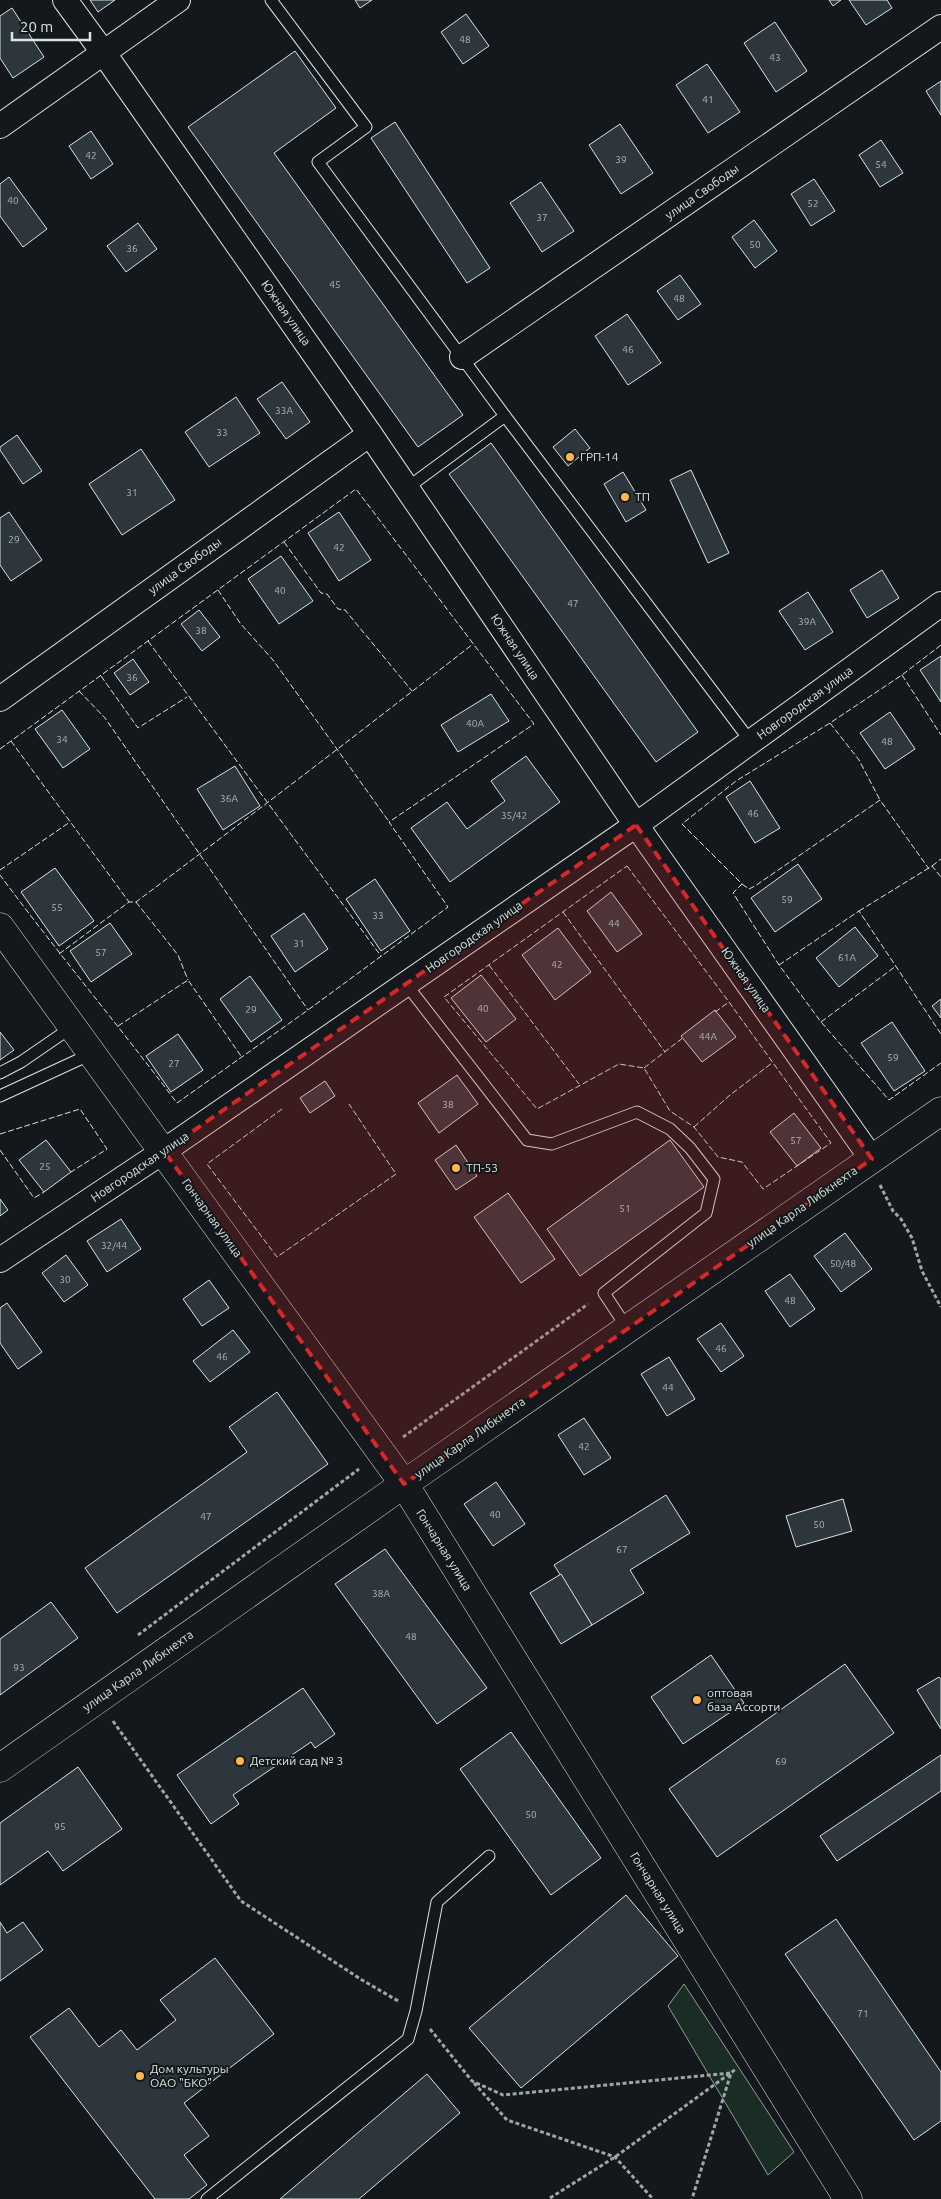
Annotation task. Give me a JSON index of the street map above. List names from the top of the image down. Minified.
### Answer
{"streets":{"street":["улица Свободы","Южная улица","Новгородская улица","улица Карла Либкнехта","Гончарная улица"]},"crossings":[["улица Свободы","Южная улица"],["Южная улица","Новгородская улица"],["Южная улица","улица Карла Либкнехта"],["Новгородская улица","Гончарная улица"],["улица Карла Либкнехта","Гончарная улица"]],"places":["ГРП-14","ТП","ТП-53","оптовая база Ассорти","Детский сад № 3","Дом культуры ОАО \"БКО\""],"house_numbers":["48","43","41","42","39","54","40","52","37","50","36","45","48","46","33А","33","31","29","42","40","47","39А","38","36","40А","34","48","36А","46","35/42","59","55","33","44","31","57","61А","42","40","29","44А","59","27","38","57","25","51","32/44","50/48","30","48","46","46","44","42","40","47","50","67","38А","48","93","69","50","95","71"],"scale_bar":"20 m"}
